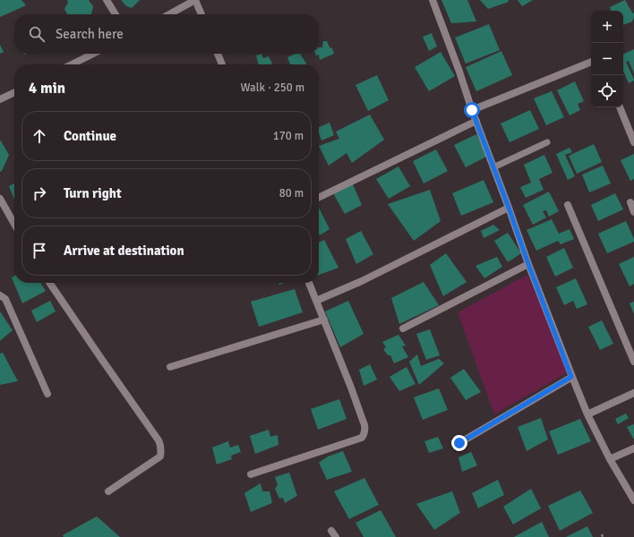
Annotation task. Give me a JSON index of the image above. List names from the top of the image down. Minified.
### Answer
{"page":{"map_buttons":["+","−"],"search":"Search here","heading":["4 min","Walk · 250 m"],"list":[["Continue","170 m"],["Turn right","80 m"],"Arrive at destination"]}}
